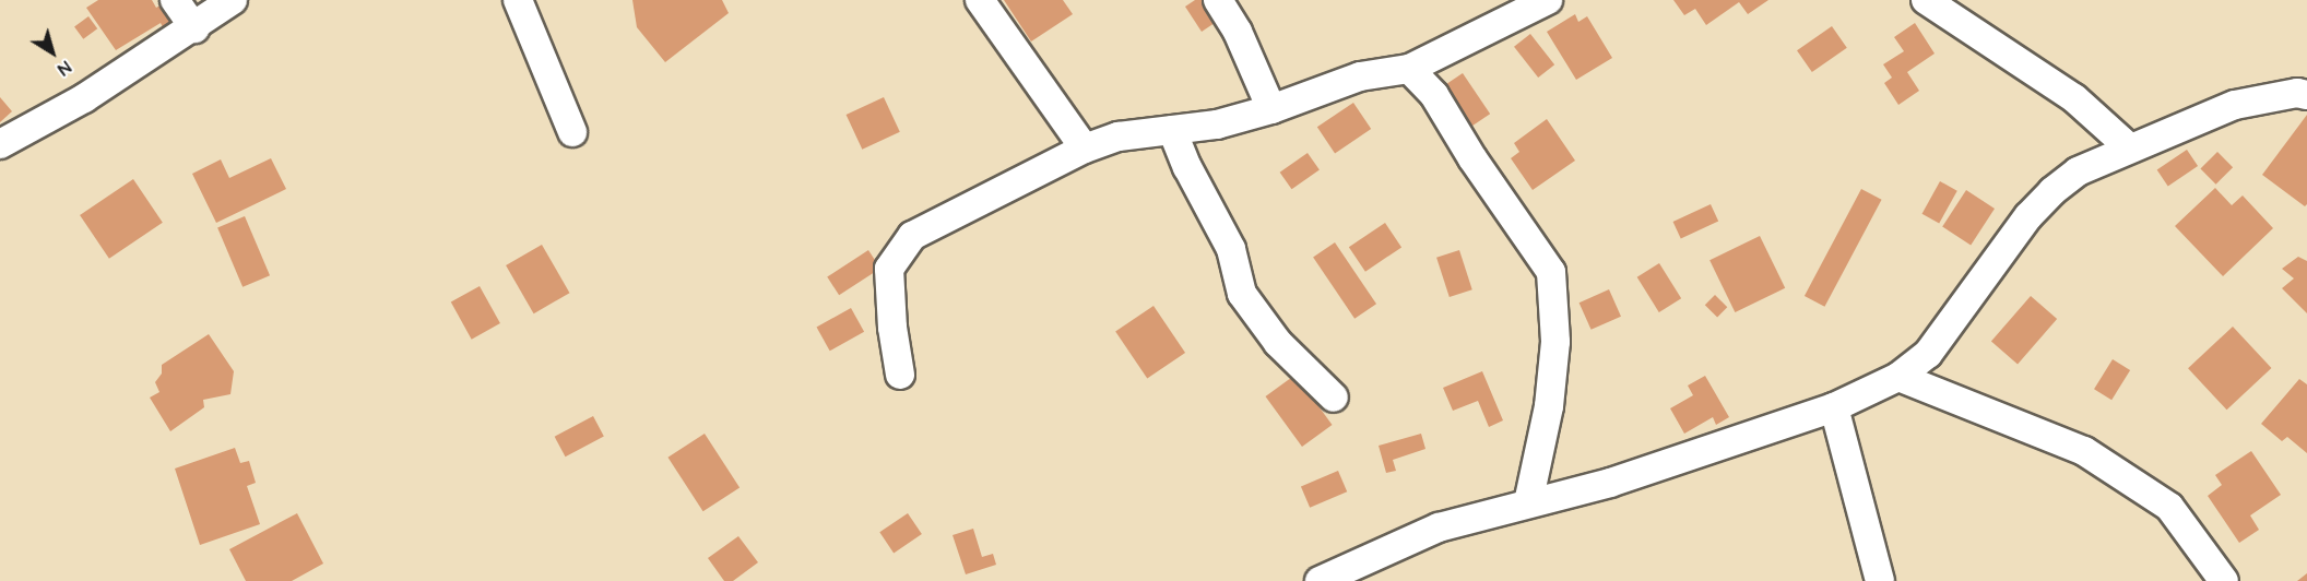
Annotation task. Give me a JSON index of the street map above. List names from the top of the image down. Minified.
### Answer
{"north":"bottom right"}
